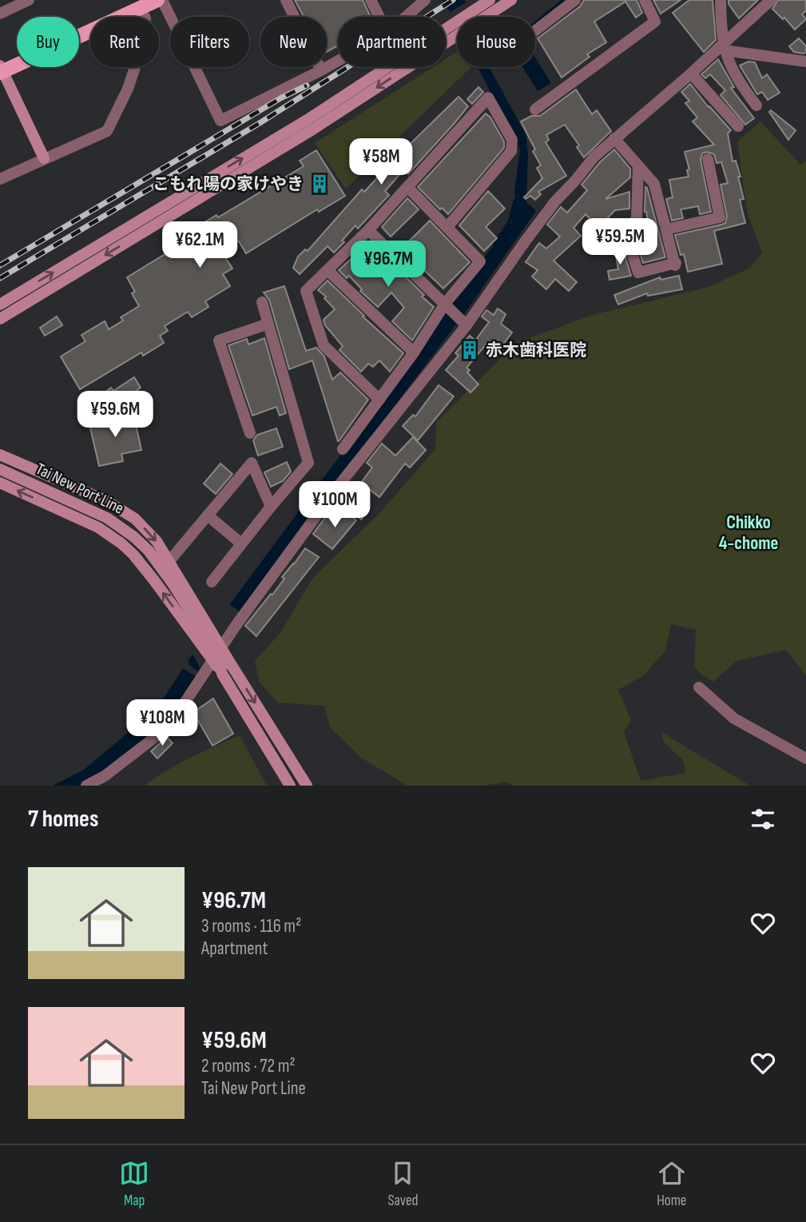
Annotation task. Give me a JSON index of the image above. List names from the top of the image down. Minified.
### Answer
{"streets":{"street":["Tai New Port Line"]},"districts":["Chikko 4-chome"],"places":{"building":["こもれ陽の家けやき","赤木歯科医院"]},"page":{"chip":["Buy","Rent","Filters","New","Apartment","House"],"price":["¥58M","¥59.5M","¥62.1M","¥96.7M","¥59.6M","¥100M","¥108M"],"heading":"7 homes","list":[{"name":"¥96.7M","note":"3 rooms · 116 m² · Apartment"},{"name":"¥59.6M","note":"2 rooms · 72 m² · Tai New Port Line"}],"tabs":["Map","Saved","Home"]}}
